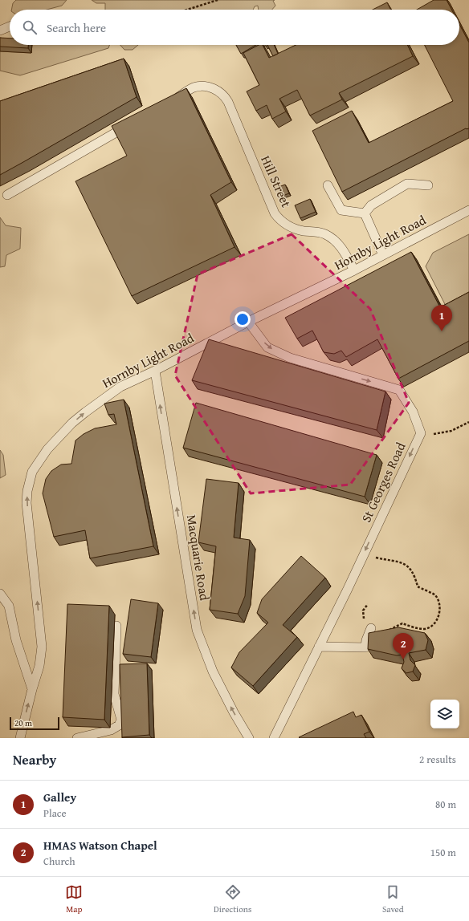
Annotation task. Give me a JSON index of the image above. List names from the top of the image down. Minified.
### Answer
{"streets":{"lane":["Hill Street","Hornby Light Road","St Georges Road","Macquarie Road"]},"crossings":[["Hill Street","Hornby Light Road"],["Hornby Light Road","St Georges Road"],["Hornby Light Road","Macquarie Road"]],"one_way":["Hornby Light Road","Macquarie Road"],"scale_bar":"20 m","page":{"search":"Search here","pins":["1","2"],"scale":"20 m","heading":["Nearby","2 results"],"list":[{"mark":"1","name":"Galley","note":"Place","value":"80 m"},{"mark":"2","name":"HMAS Watson Chapel","note":"Church","value":"150 m"}],"nav":["Map","Directions","Saved"]}}
